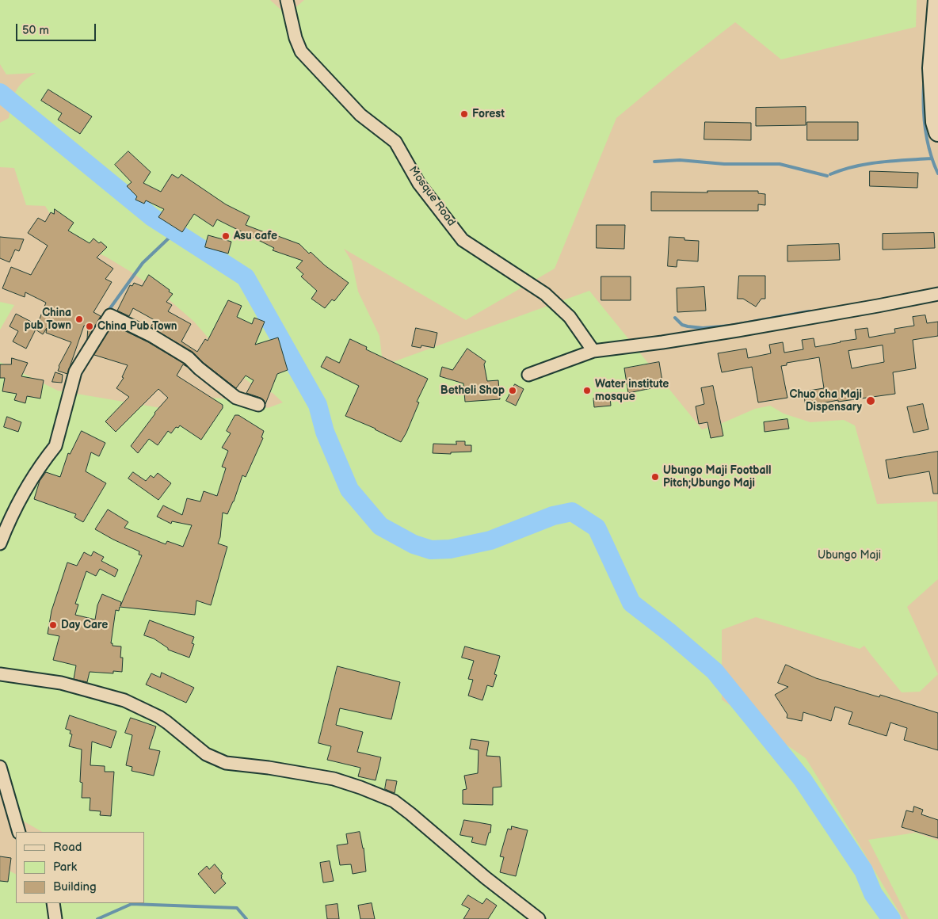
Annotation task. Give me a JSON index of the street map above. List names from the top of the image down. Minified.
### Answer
{"streets":{"street":["Mosque Road"]},"parks":["Ubungo Maji"],"places":["Forest","Asu cafe","China pub Town","China Pub Town","Betheli Shop","Water institute mosque","Chuo cha Maji Dispensary","Ubungo Maji Football Pitch;Ubungo Maji","Day Care"],"legend":["Road","Park","Building"],"scale_bar":"50 m"}
